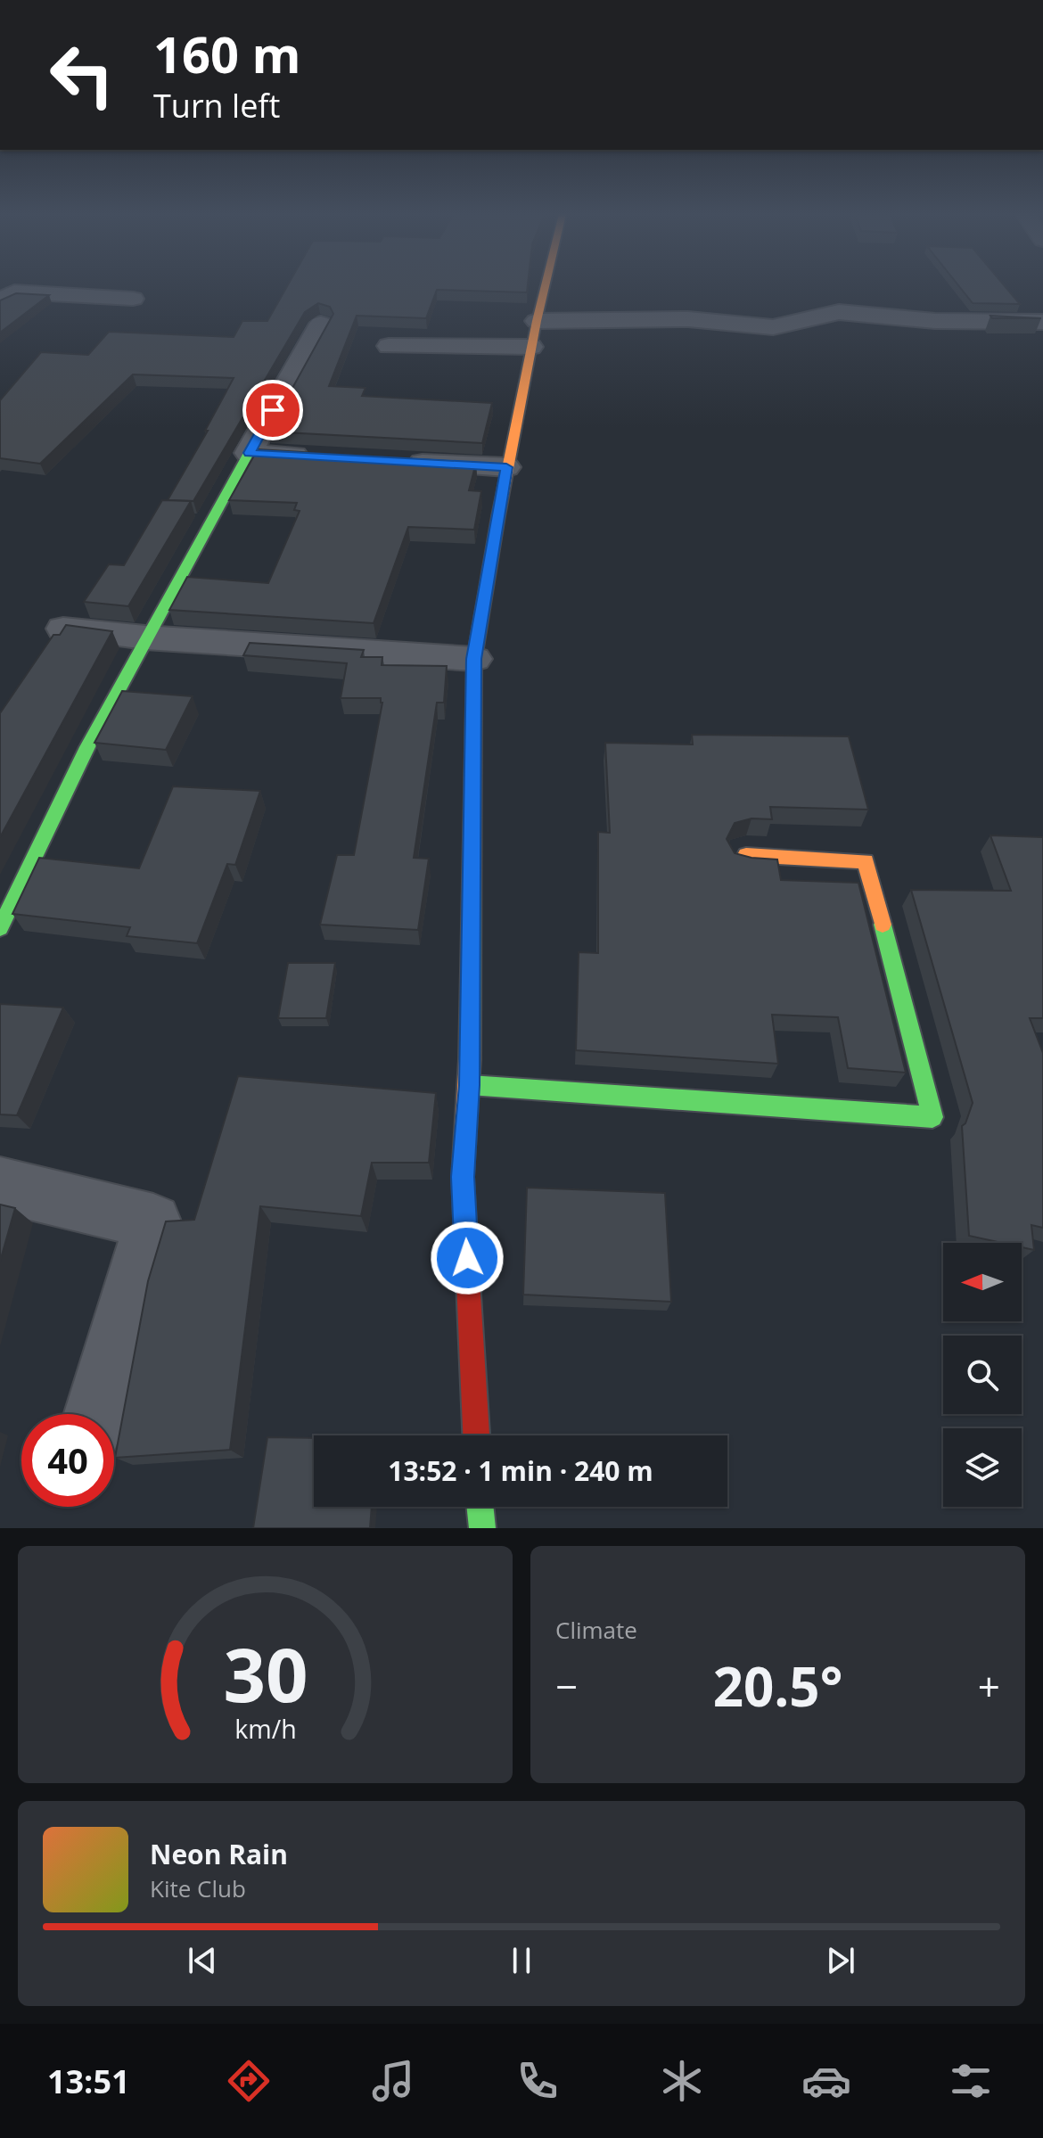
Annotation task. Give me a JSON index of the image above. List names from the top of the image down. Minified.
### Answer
{"north":"left","page":{"turn":["160 m","Turn left"],"limit":"40","trip":"13:52 · 1 min · 240 m","tile":"Climate","heat":["−","20.5°","+"],"song":["Neon Rain","Kite Club"],"tabs":"13:51","gauge":["30","km/h"]}}
